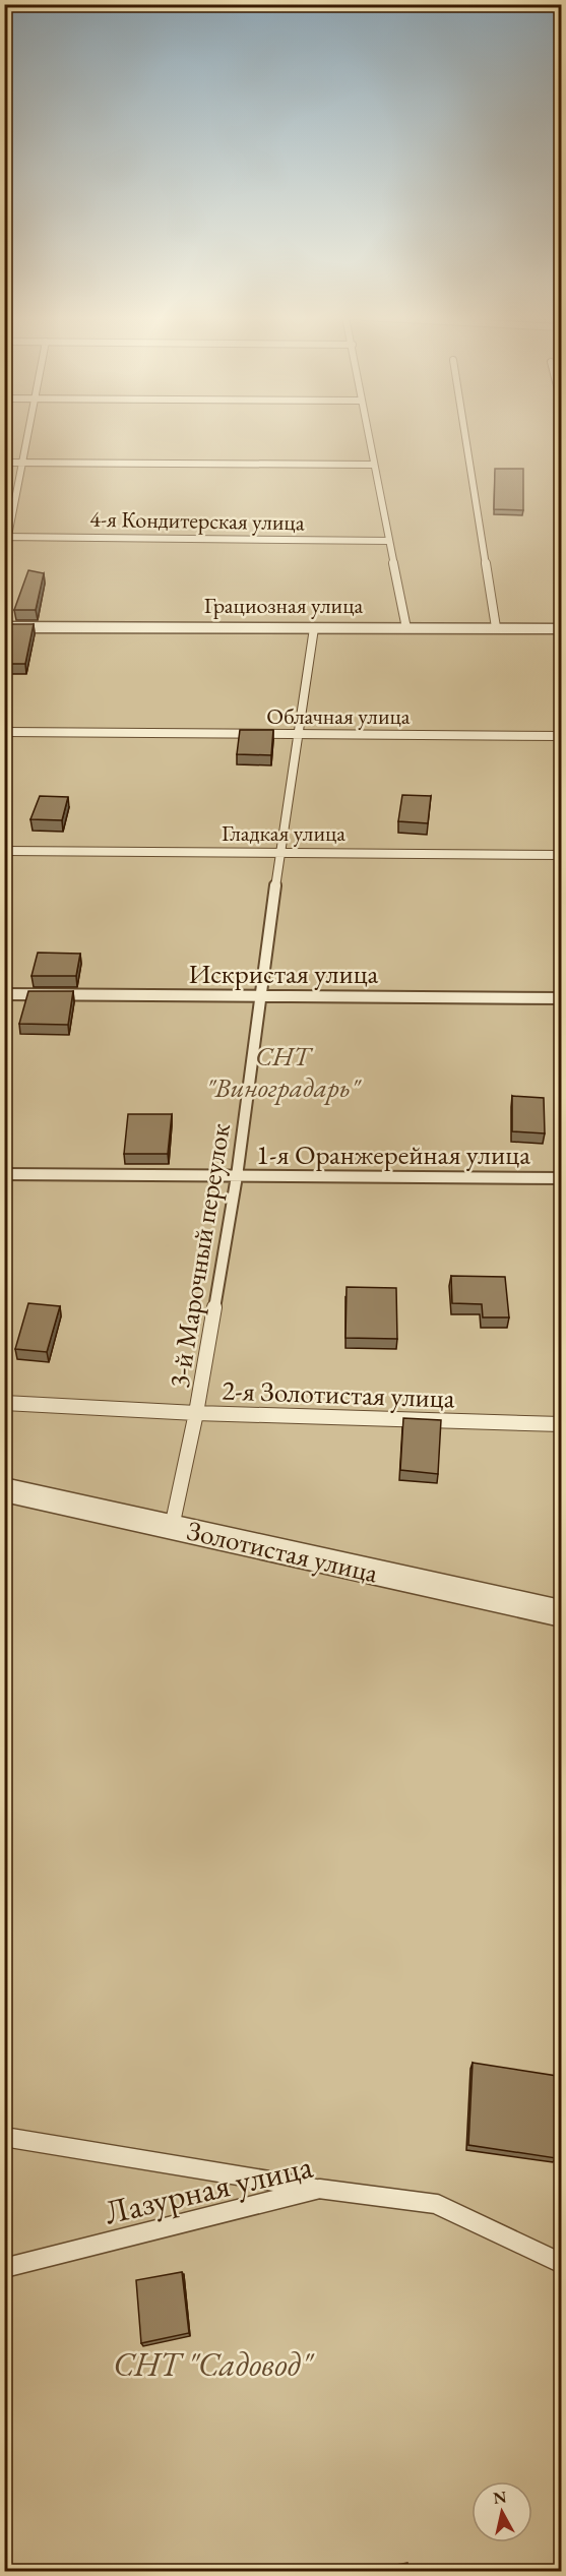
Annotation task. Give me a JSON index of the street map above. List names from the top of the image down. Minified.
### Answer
{"streets":{"street":["Грациозная улица","Золотистая улица"],"lane":["4-я Кондитерская улица","Облачная улица","Гладкая улица","Искристая улица","1-я Оранжерейная улица","3-й Марочный переулок","2-я Золотистая улица","Лазурная улица"]},"crossings":[["Грациозная улица","3-й Марочный переулок"],["Облачная улица","3-й Марочный переулок"],["Гладкая улица","3-й Марочный переулок"],["Искристая улица","3-й Марочный переулок"],["1-я Оранжерейная улица","3-й Марочный переулок"],["3-й Марочный переулок","2-я Золотистая улица"],["3-й Марочный переулок","Золотистая улица"]],"parks":["СНТ \"Виноградарь\"","СНТ \"Садовод\""],"north":"top"}
